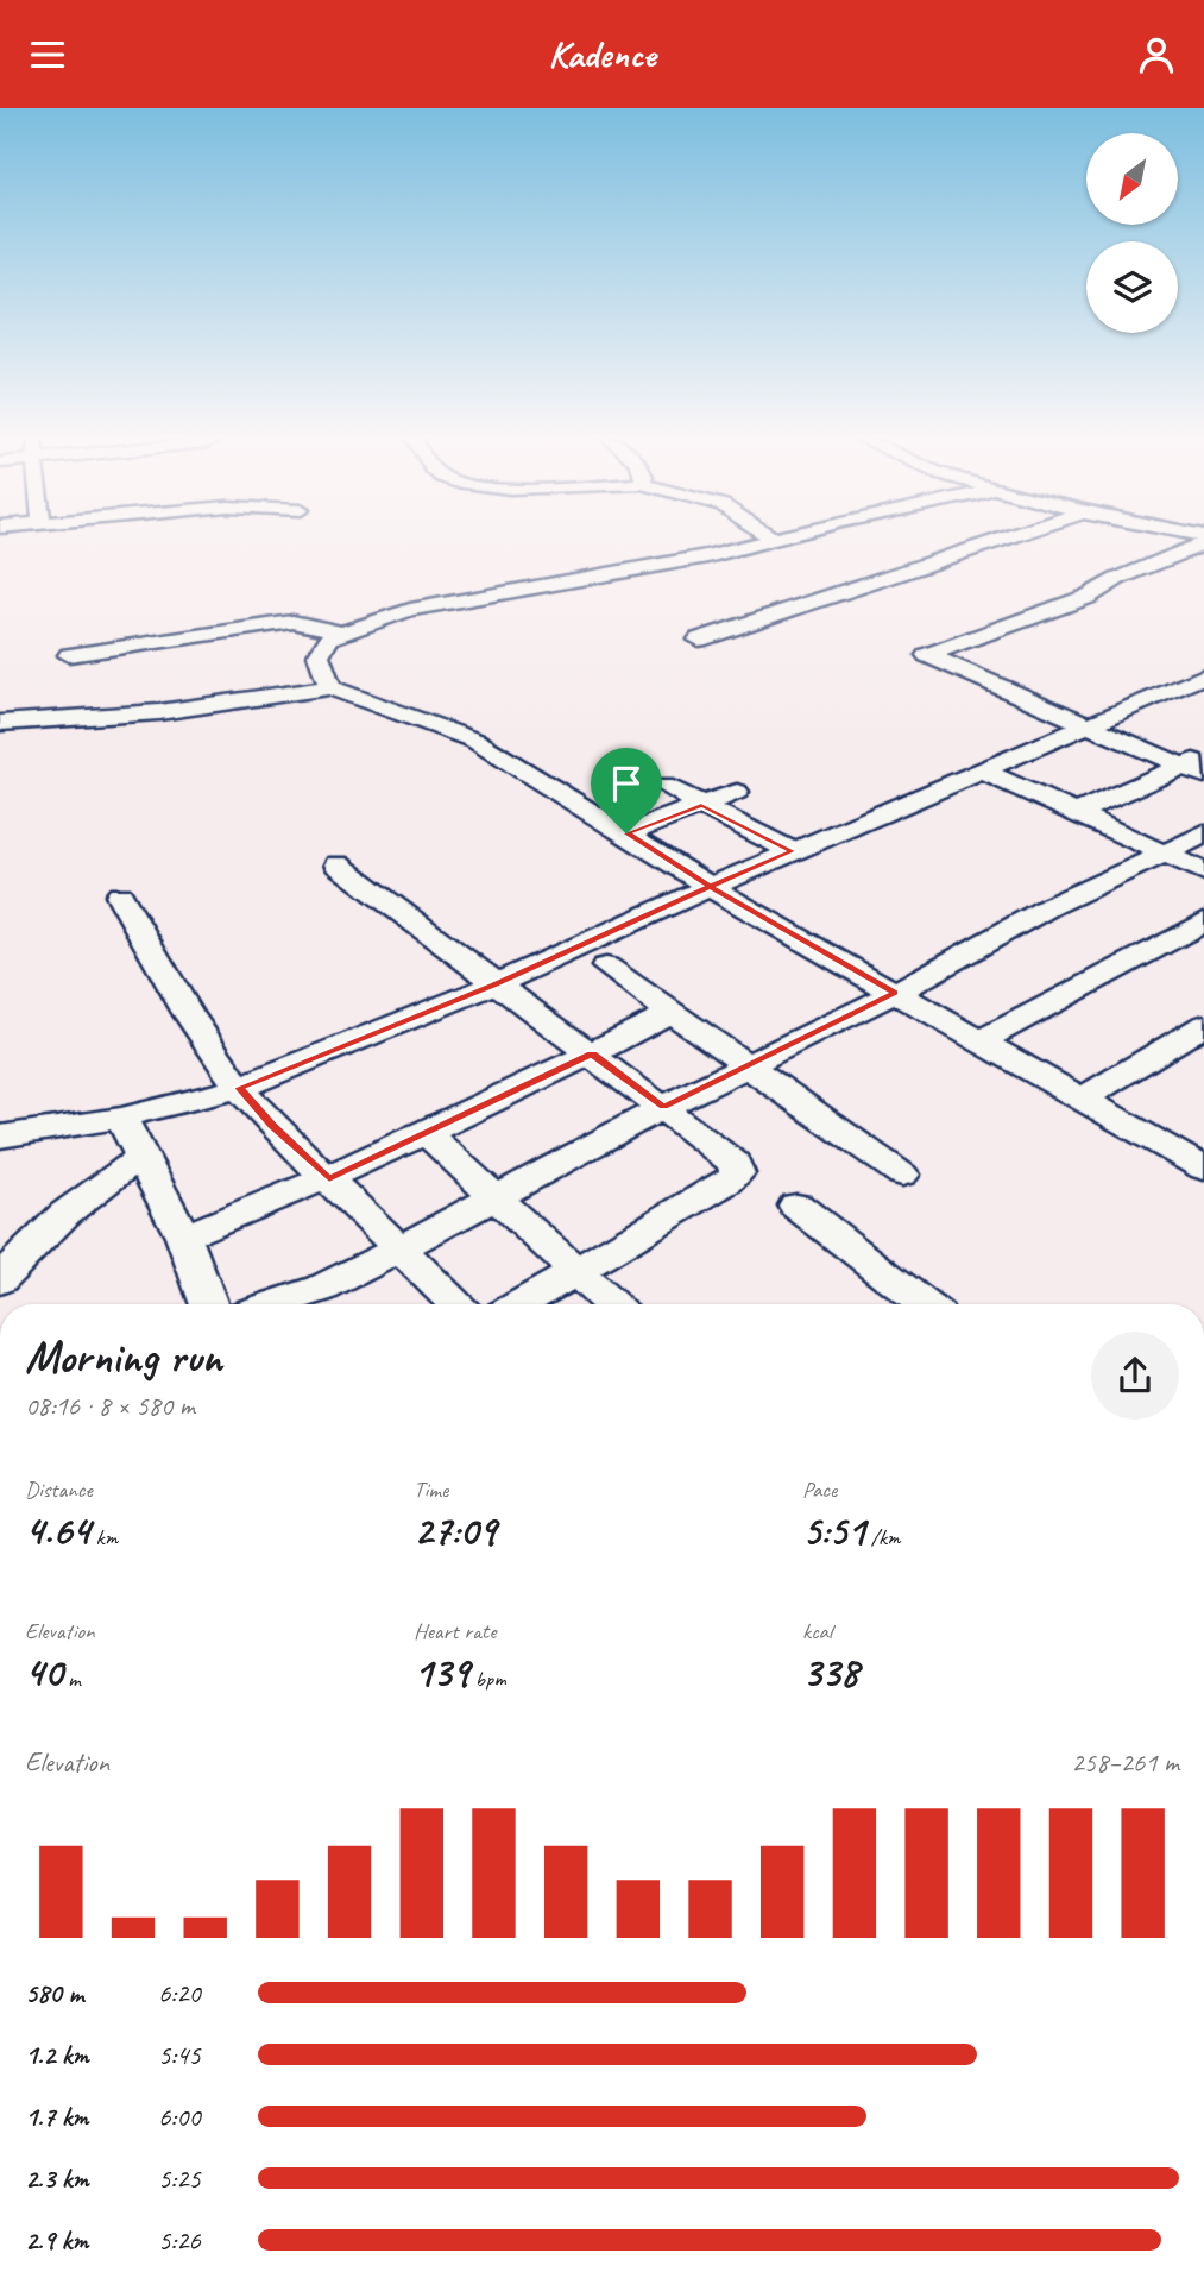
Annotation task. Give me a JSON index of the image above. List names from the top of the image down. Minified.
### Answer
{"north":"bottom left","page":{"header":"Kadence","heading":["Morning run","08:16 · 8 × 580 m"],"stats":[["Distance","4.64 km"],["Time","27:09"],["Pace","5:51 /km"],["Elevation","40 m"],["Heart rate","139 bpm"],["kcal","338"]],"chart":["Elevation","258–261 m"],"list":[{"name":"580 m","note":"6:20"},{"name":"1.2 km","note":"5:45"},{"name":"1.7 km","note":"6:00"},{"name":"2.3 km","note":"5:25"},{"name":"2.9 km","note":"5:26"}]}}
